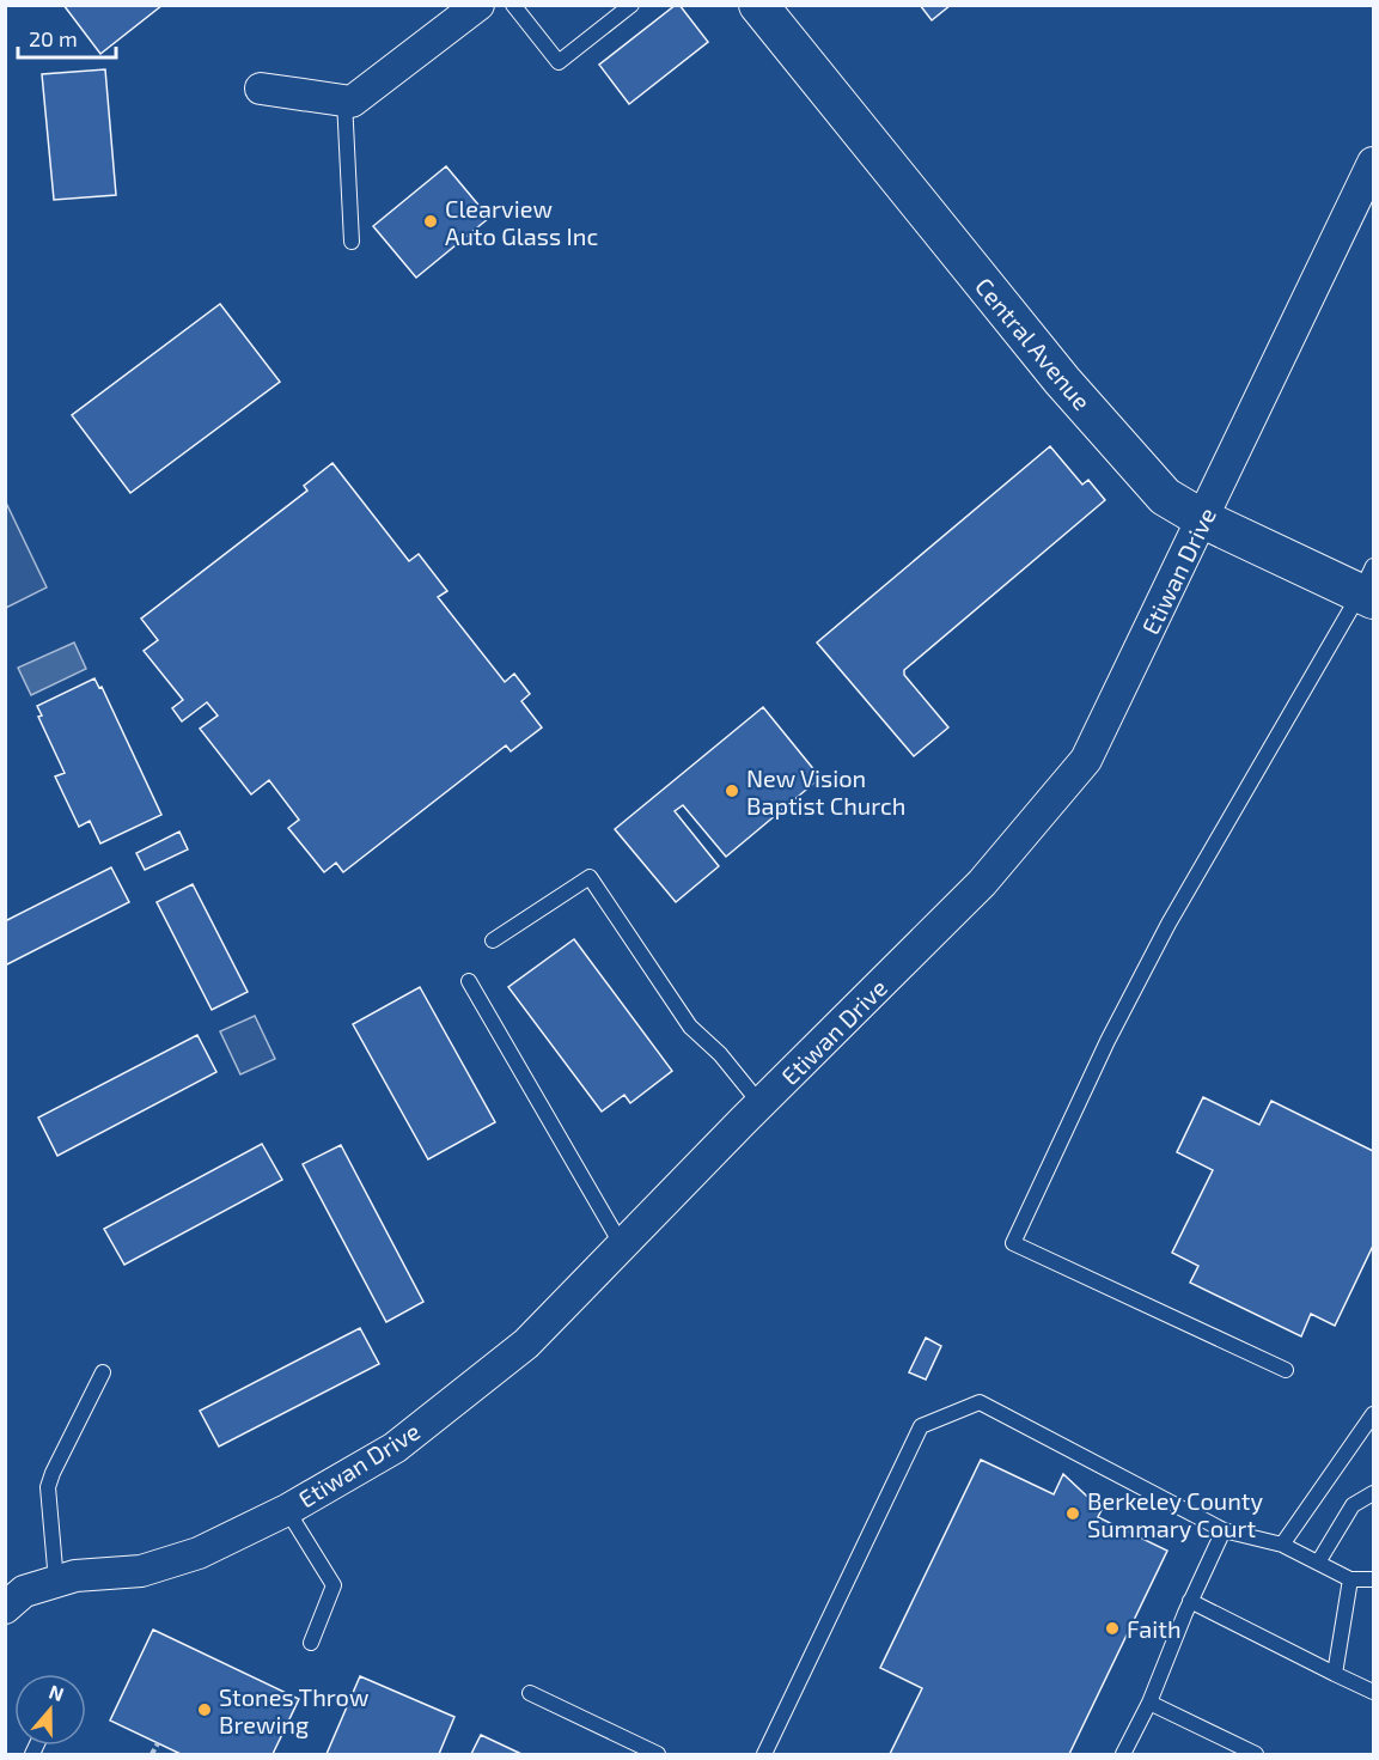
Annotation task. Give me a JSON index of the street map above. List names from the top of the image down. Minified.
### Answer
{"streets":{"street":["Central Avenue","Etiwan Drive"]},"crossings":[["Central Avenue","Etiwan Drive"]],"places":["Clearview Auto Glass Inc","New Vision Baptist Church","Berkeley County Summary Court","Faith","Stones Throw Brewing"],"scale_bar":"20 m","north":"top"}
